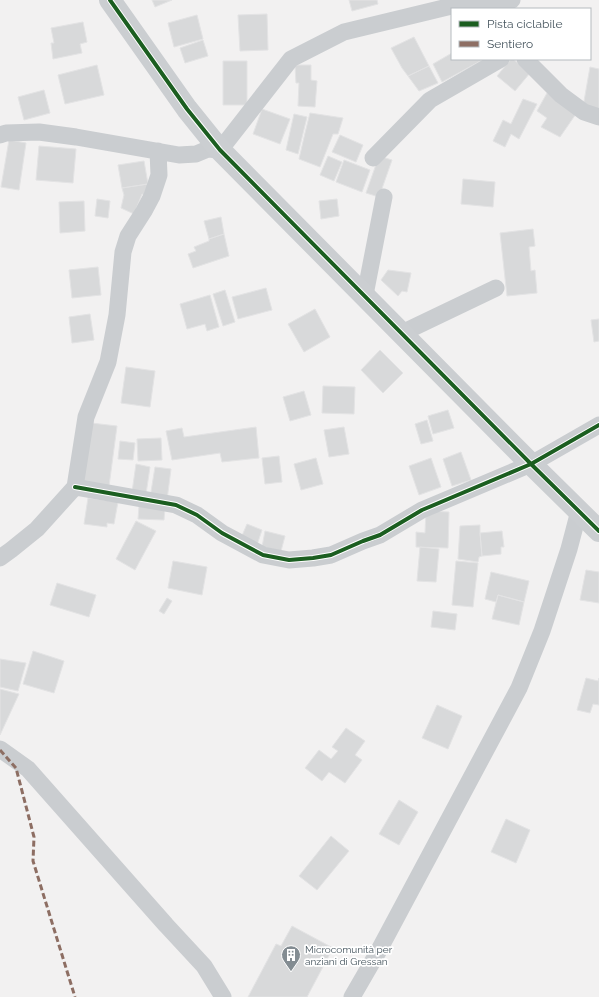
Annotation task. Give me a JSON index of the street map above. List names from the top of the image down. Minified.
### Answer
{"places":{"building":["Microcomunità per anziani di Gressan"]},"legend":["Pista ciclabile","Sentiero"]}
